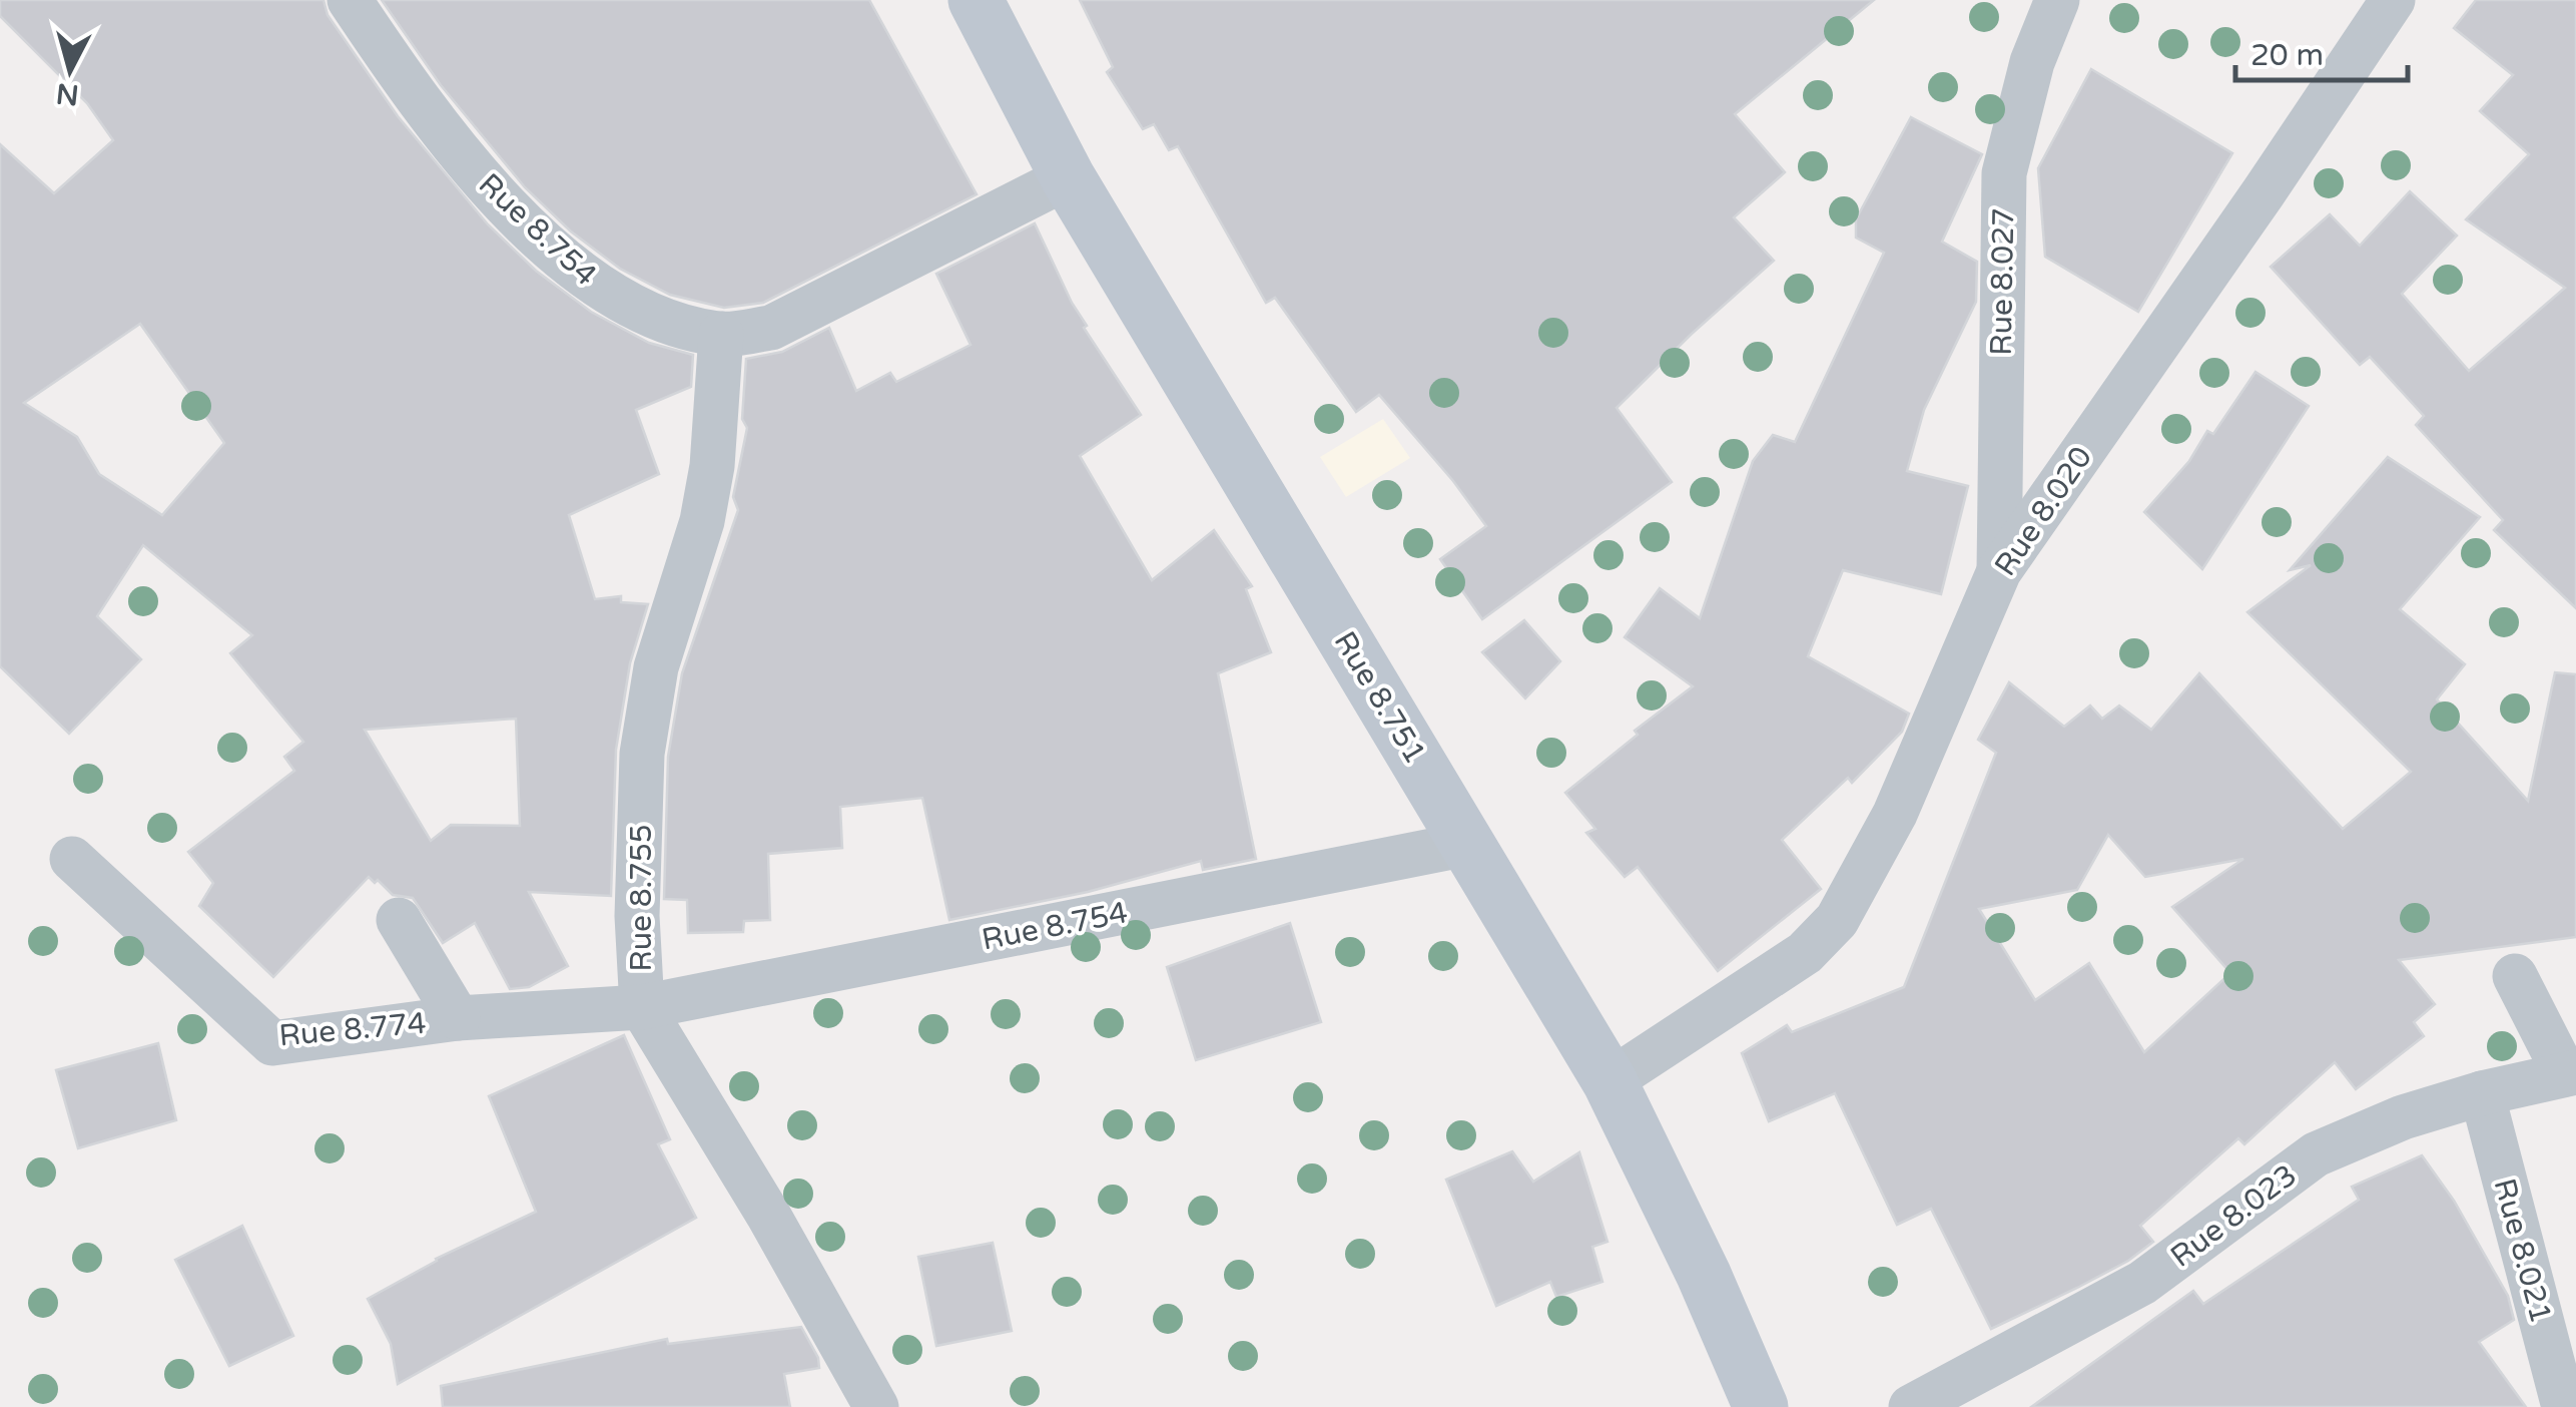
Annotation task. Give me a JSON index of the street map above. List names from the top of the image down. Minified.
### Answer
{"streets":{"main road":["Rue 8.751"],"street":["Rue 8.754","Rue 8.027","Rue 8.020","Rue 8.755","Rue 8.774","Rue 8.023","Rue 8.021"]},"crossings":[["Rue 8.754","Rue 8.751"],["Rue 8.754","Rue 8.755"],["Rue 8.754","Rue 8.774"],["Rue 8.027","Rue 8.020"],["Rue 8.020","Rue 8.751"],["Rue 8.755","Rue 8.774"],["Rue 8.023","Rue 8.021"]],"scale_bar":"20 m","north":"bottom"}
